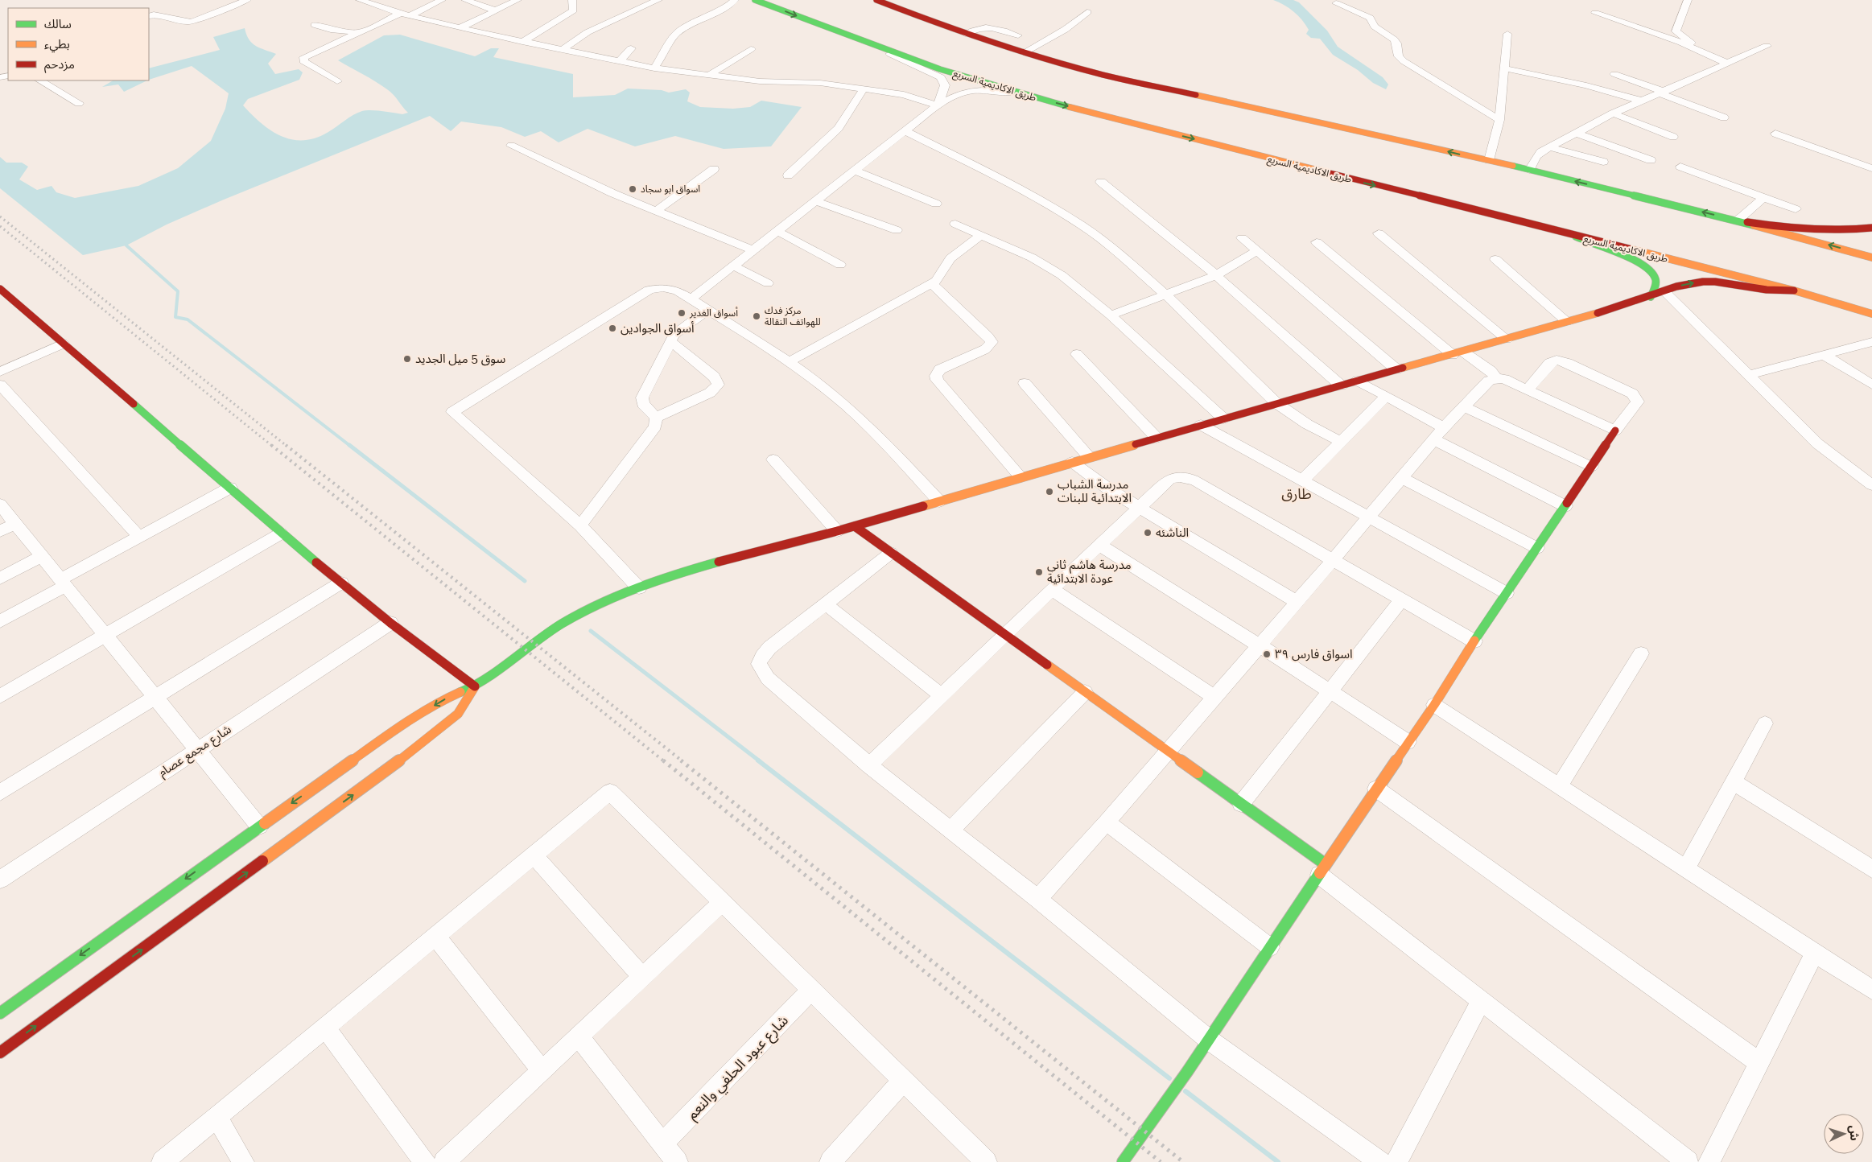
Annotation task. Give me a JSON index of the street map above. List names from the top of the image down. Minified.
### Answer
{"streets":{"main road":["طريق الاكاديمية السريع"],"street":["شارع مجمع عصام","شارع عبود الحلفي والنعم"]},"districts":["طارق"],"places":["اسواق ابو سجاد","أسواق الغدير","مركز فدك للهواتف النقالة","أسواق الجوادين","سوق 5 ميل الجديد","مدرسة الشباب الابتدائية للبنات","الناشئه","مدرسة هاشم ثاني عودة الابتدائية","اسواق فارس ٣٩"],"legend":["سالك","بطيء","مزدحم"],"north":"right"}
